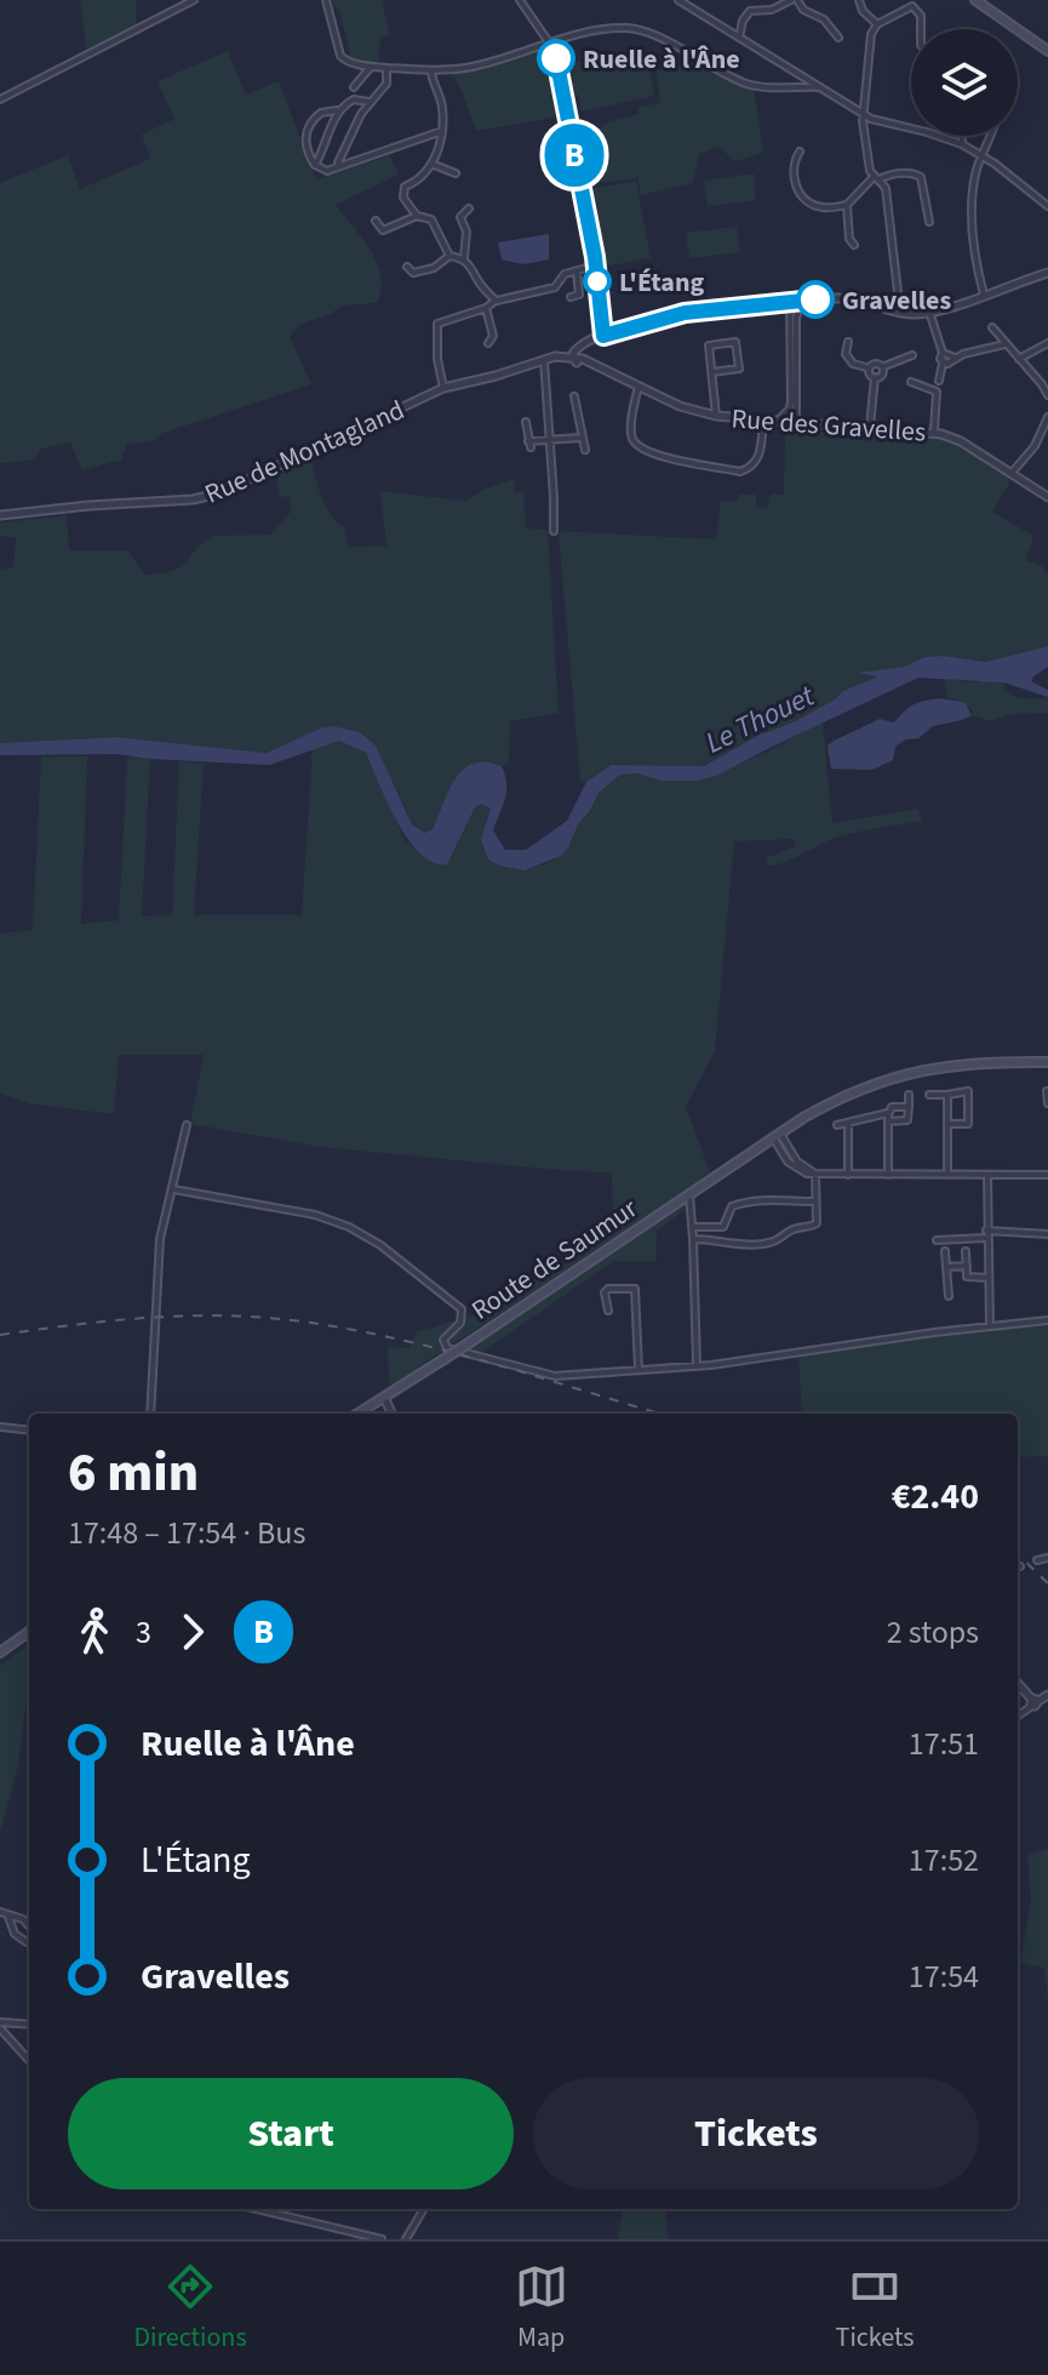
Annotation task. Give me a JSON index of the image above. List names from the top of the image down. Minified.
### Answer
{"streets":{"main road":["Route de Saumur"],"street":["Rue des Gravelles","Rue de Montagland"]},"crossings":[["Rue des Gravelles","Rue de Montagland"]],"water":["Le Thouet"],"places":["Ruelle à l'Âne","L'Étang","Gravelles"],"lines":["bus line B"],"page":{"on_map":"B","heading":["6 min","17:48 – 17:54 · Bus","€2.40"],"legs":["3","B","2 stops"],"list":[{"name":"Ruelle à l'Âne","value":"17:51"},{"name":"L'Étang","value":"17:52"},{"name":"Gravelles","value":"17:54"}],"buttons":["Start","Tickets"],"tabs":["Directions","Map","Tickets"]}}
